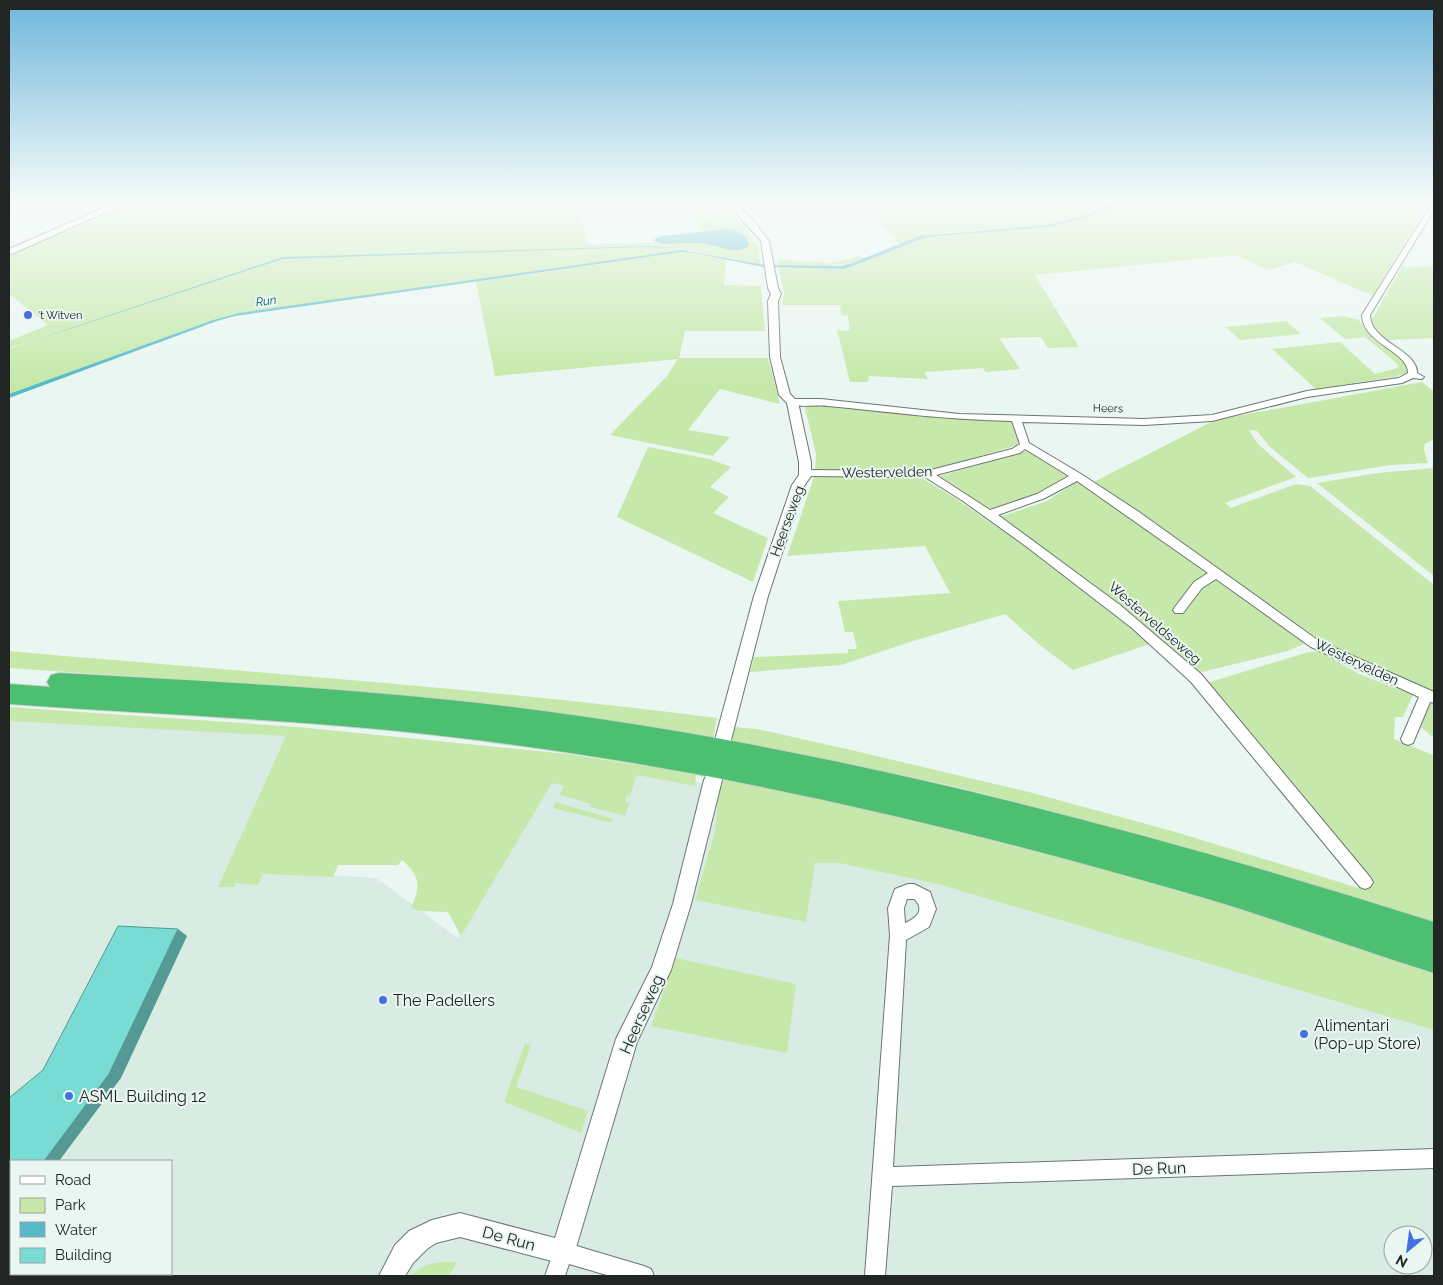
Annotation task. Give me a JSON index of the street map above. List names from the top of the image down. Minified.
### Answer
{"streets":{"street":["Heers","Westervelden","Heerseweg","Westerveldseweg","De Run"]},"crossings":[["Heers","Heerseweg"],["Westervelden","Heerseweg"],["Westervelden","Westerveldseweg"],["Heerseweg","De Run"]],"water":["Run"],"places":["'t Witven","The Padellers","Alimentari (Pop-up Store)","ASML Building 12"],"legend":["Road","Park","Water","Building"],"north":"bottom left"}
